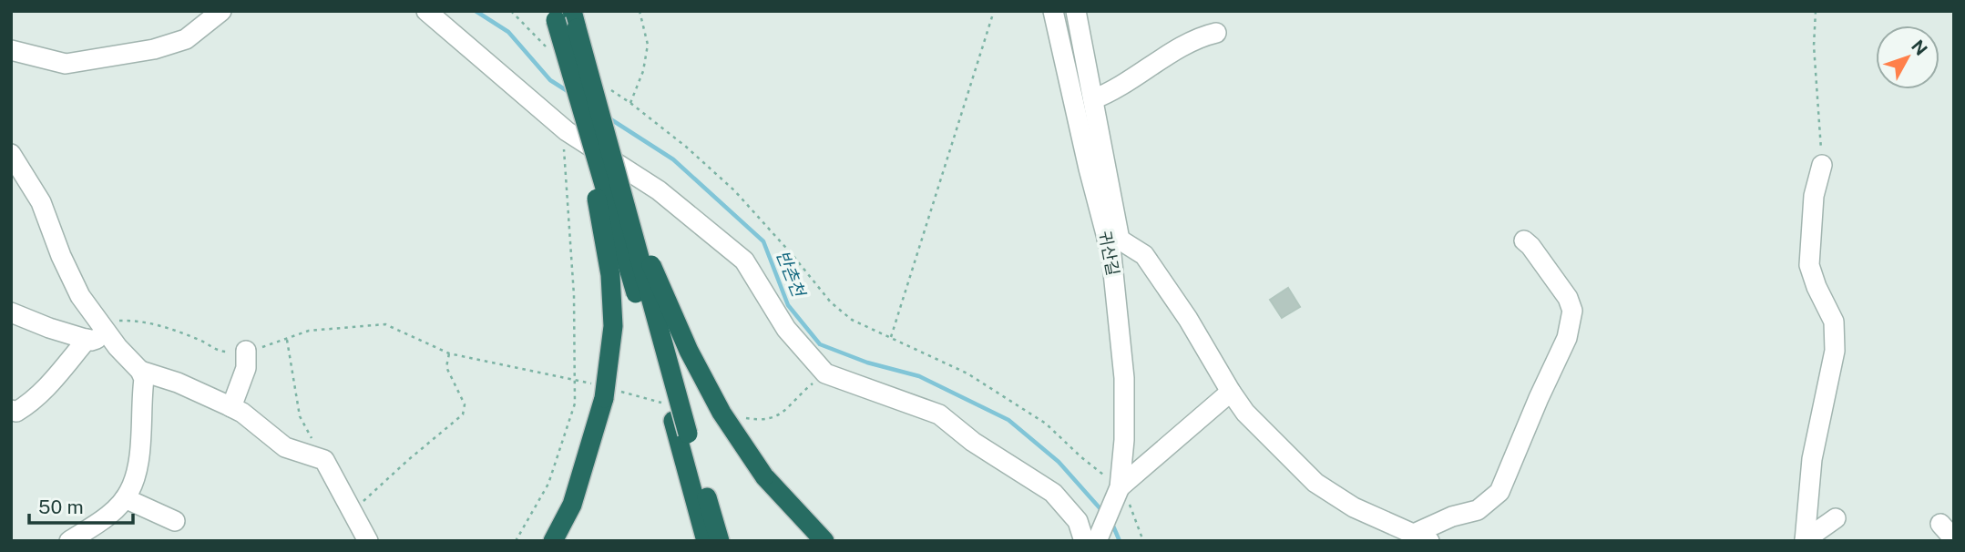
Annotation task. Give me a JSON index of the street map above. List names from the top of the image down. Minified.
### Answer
{"streets":{"street":["귀산길"]},"water":["반촌천"],"scale_bar":"50 m","north":"top right"}
